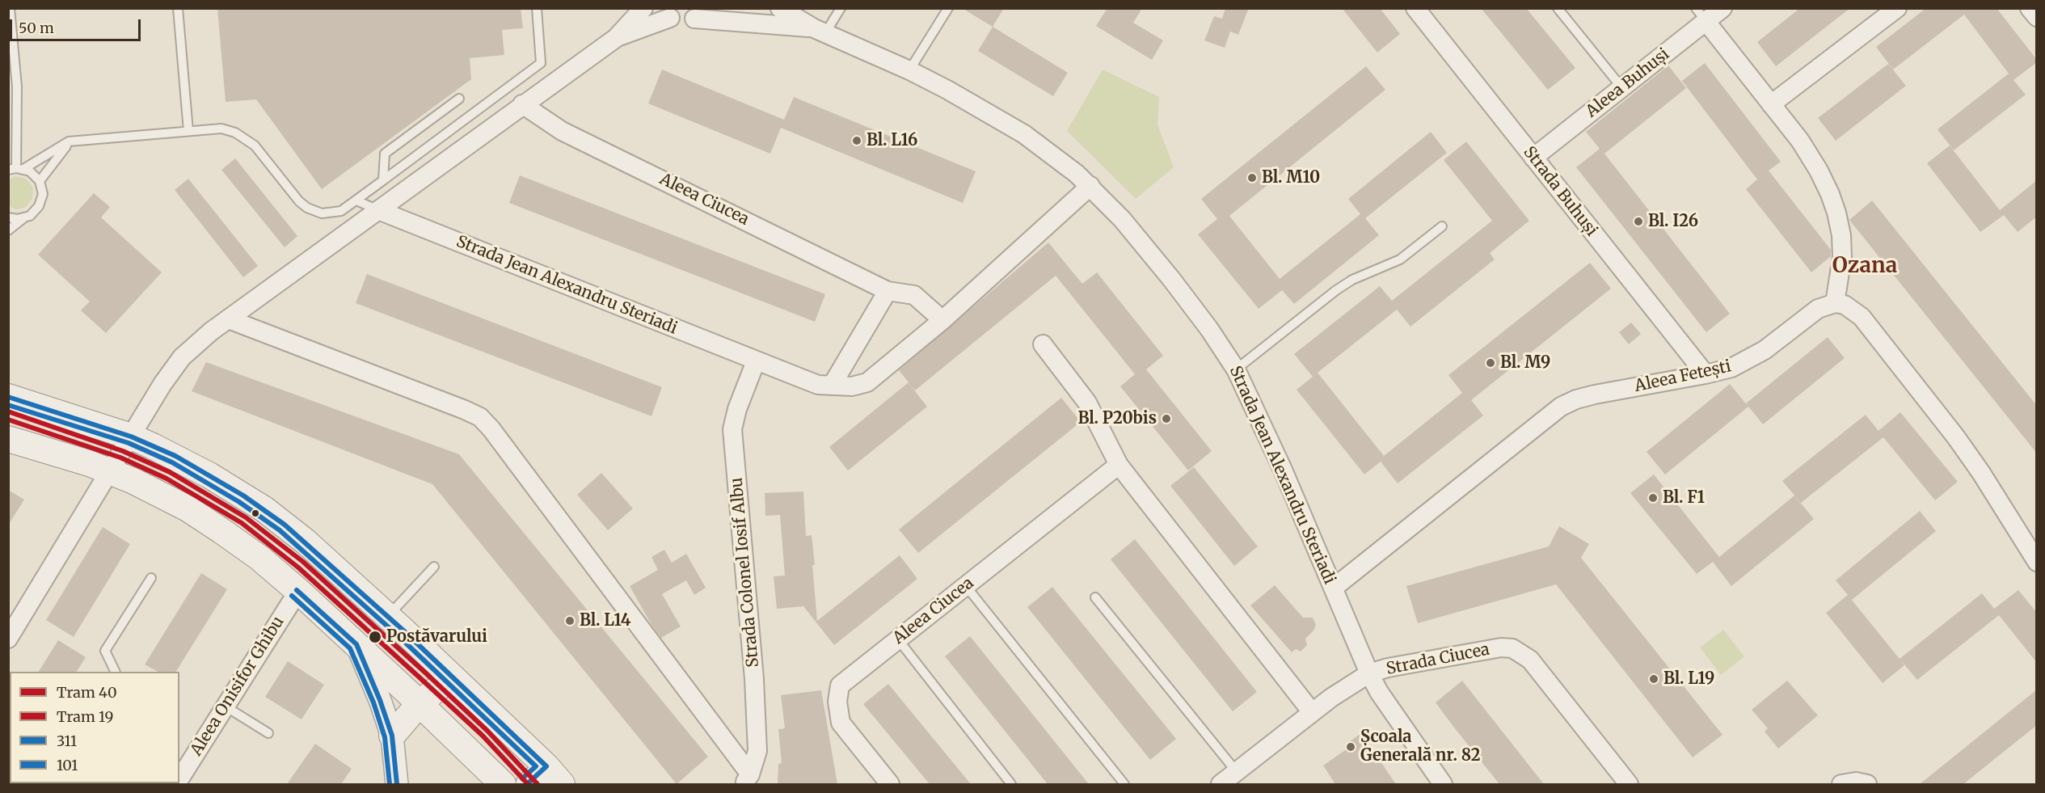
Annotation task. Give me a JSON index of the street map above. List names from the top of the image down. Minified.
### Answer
{"streets":{"street":["Aleea Buhuși","Strada Buhuși","Aleea Ciucea","Strada Jean Alexandru Steriadi","Aleea Fetești","Strada Colonel Iosif Albu","Strada Ciucea","Aleea Onisifor Ghibu"]},"crossings":[["Aleea Buhuși","Strada Buhuși"],["Strada Buhuși","Aleea Fetești"],["Strada Jean Alexandru Steriadi","Aleea Fetești"],["Strada Jean Alexandru Steriadi","Strada Colonel Iosif Albu"],["Strada Jean Alexandru Steriadi","Strada Ciucea"]],"districts":["Ozana"],"places":["Bl. L16","Bl. M10","Bl. I26","Bl. M9","Bl. P20bis","Bl. F1","Bl. L14","Postăvarului","Bl. L19","Școala Generală nr. 82"],"lines":["transit line 311","transit line 101","tram line 40","tram line 19"],"legend":["Tram 40","Tram 19","311","101"],"scale_bar":"50 m"}
